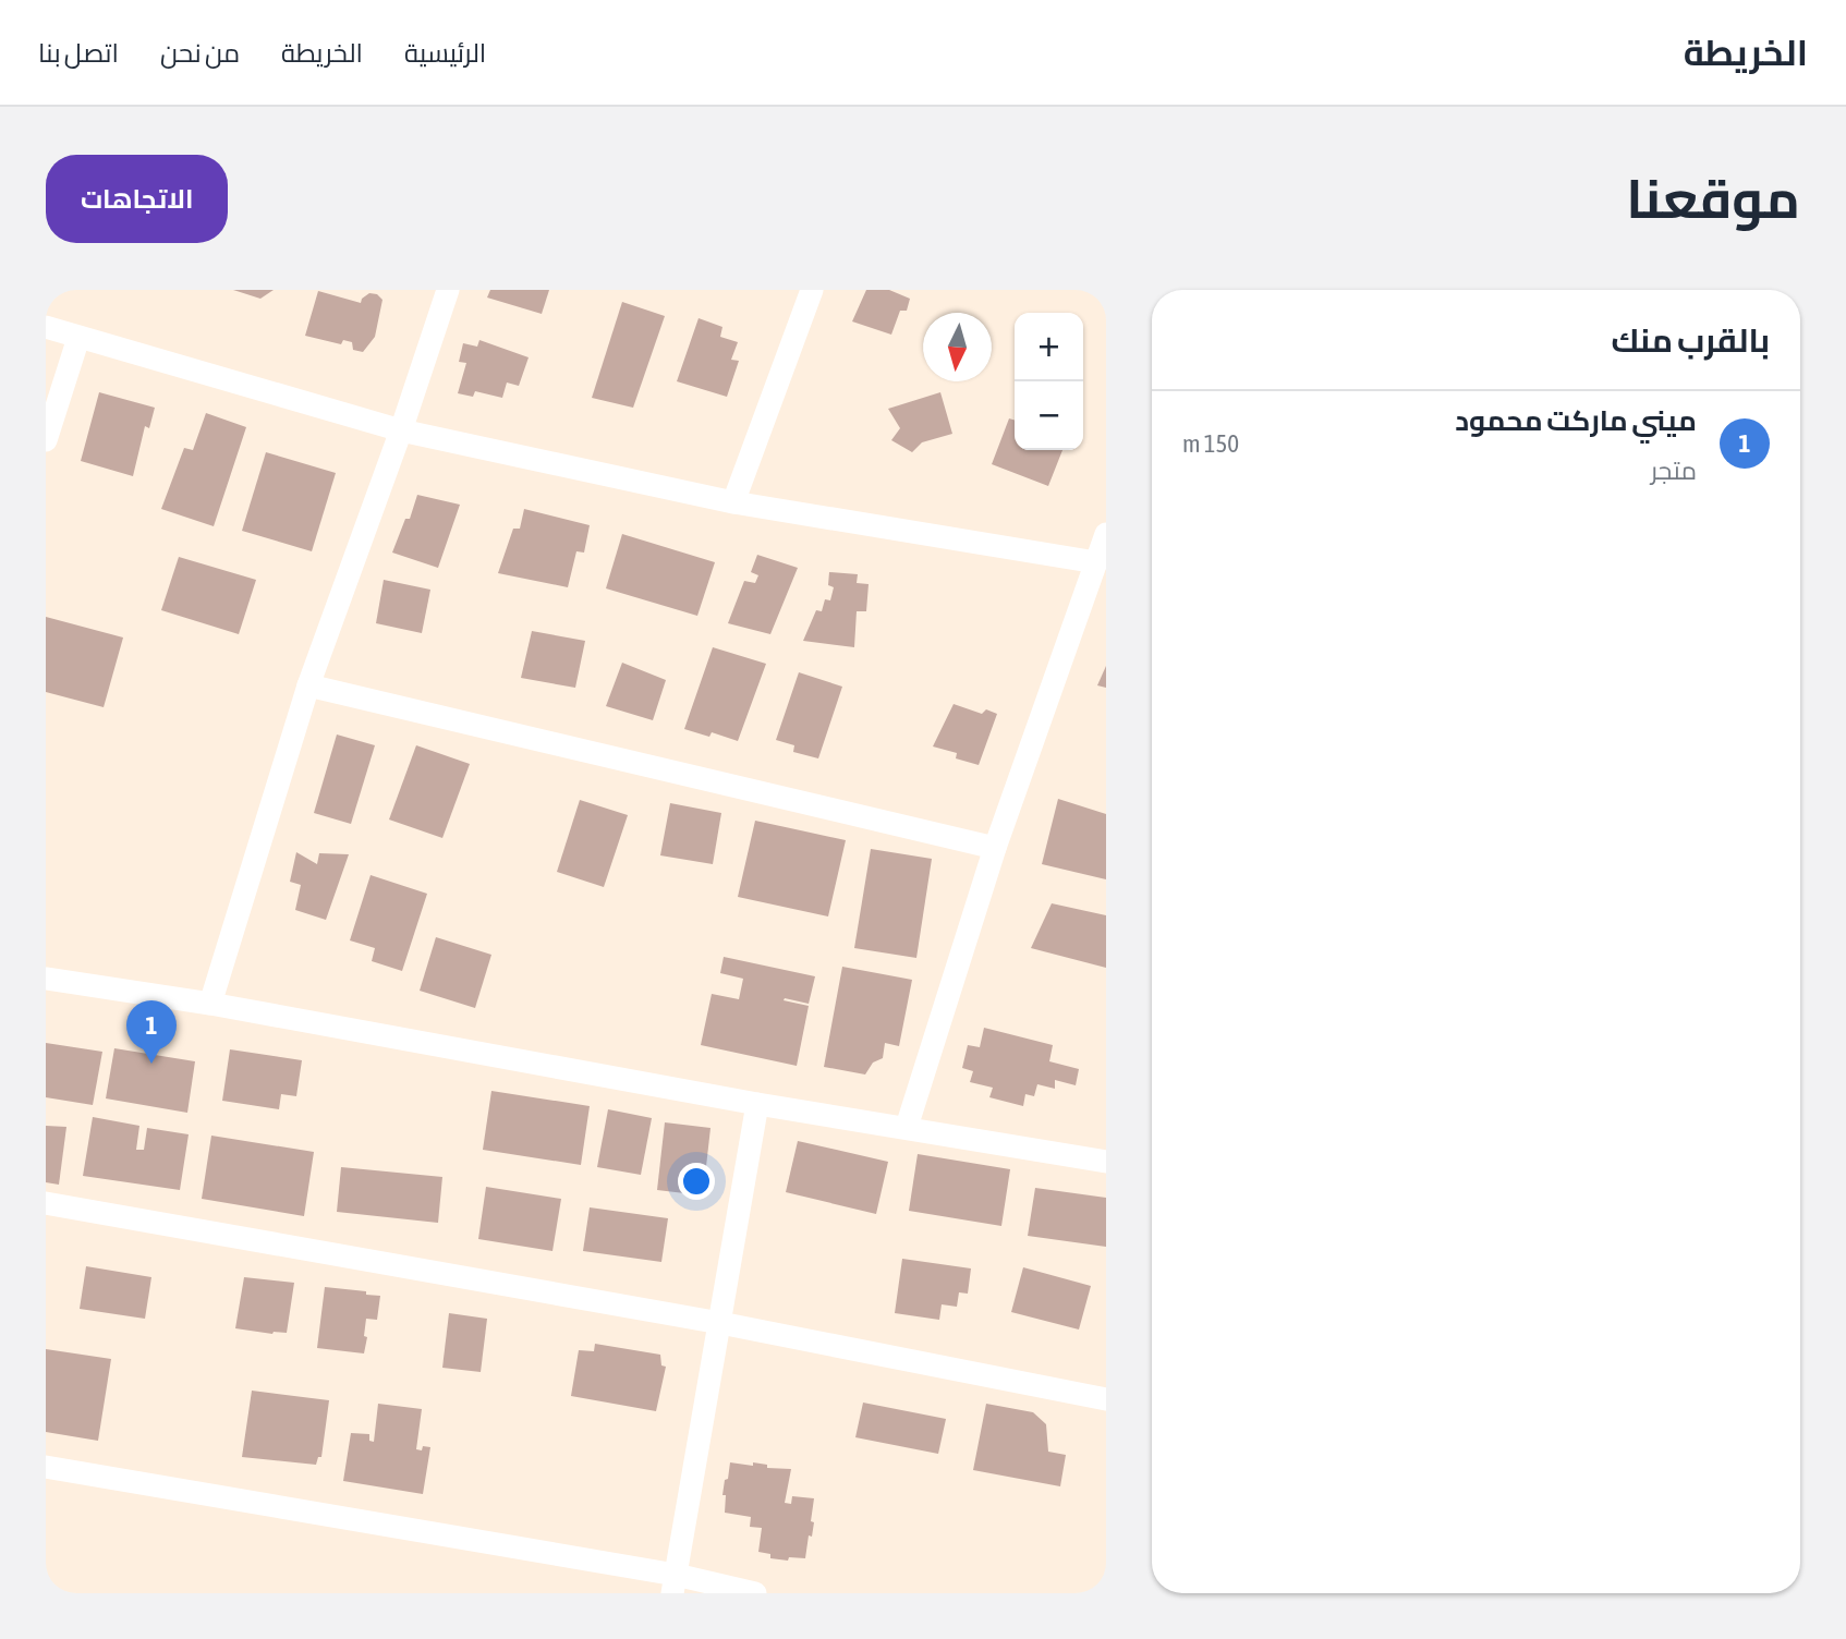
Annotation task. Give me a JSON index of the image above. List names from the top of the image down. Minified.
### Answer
{"north":"bottom","page":{"header":"الخريطة","nav":["الرئيسية","الخريطة","من نحن","اتصل بنا"],"title":"موقعنا","buttons":"الاتجاهات","heading":"بالقرب منك","map_buttons":["+","−"],"list":[{"mark":"1","name":"ميني ماركت محمود","note":"متجر","value":"150 m"}],"pins":"1"}}
